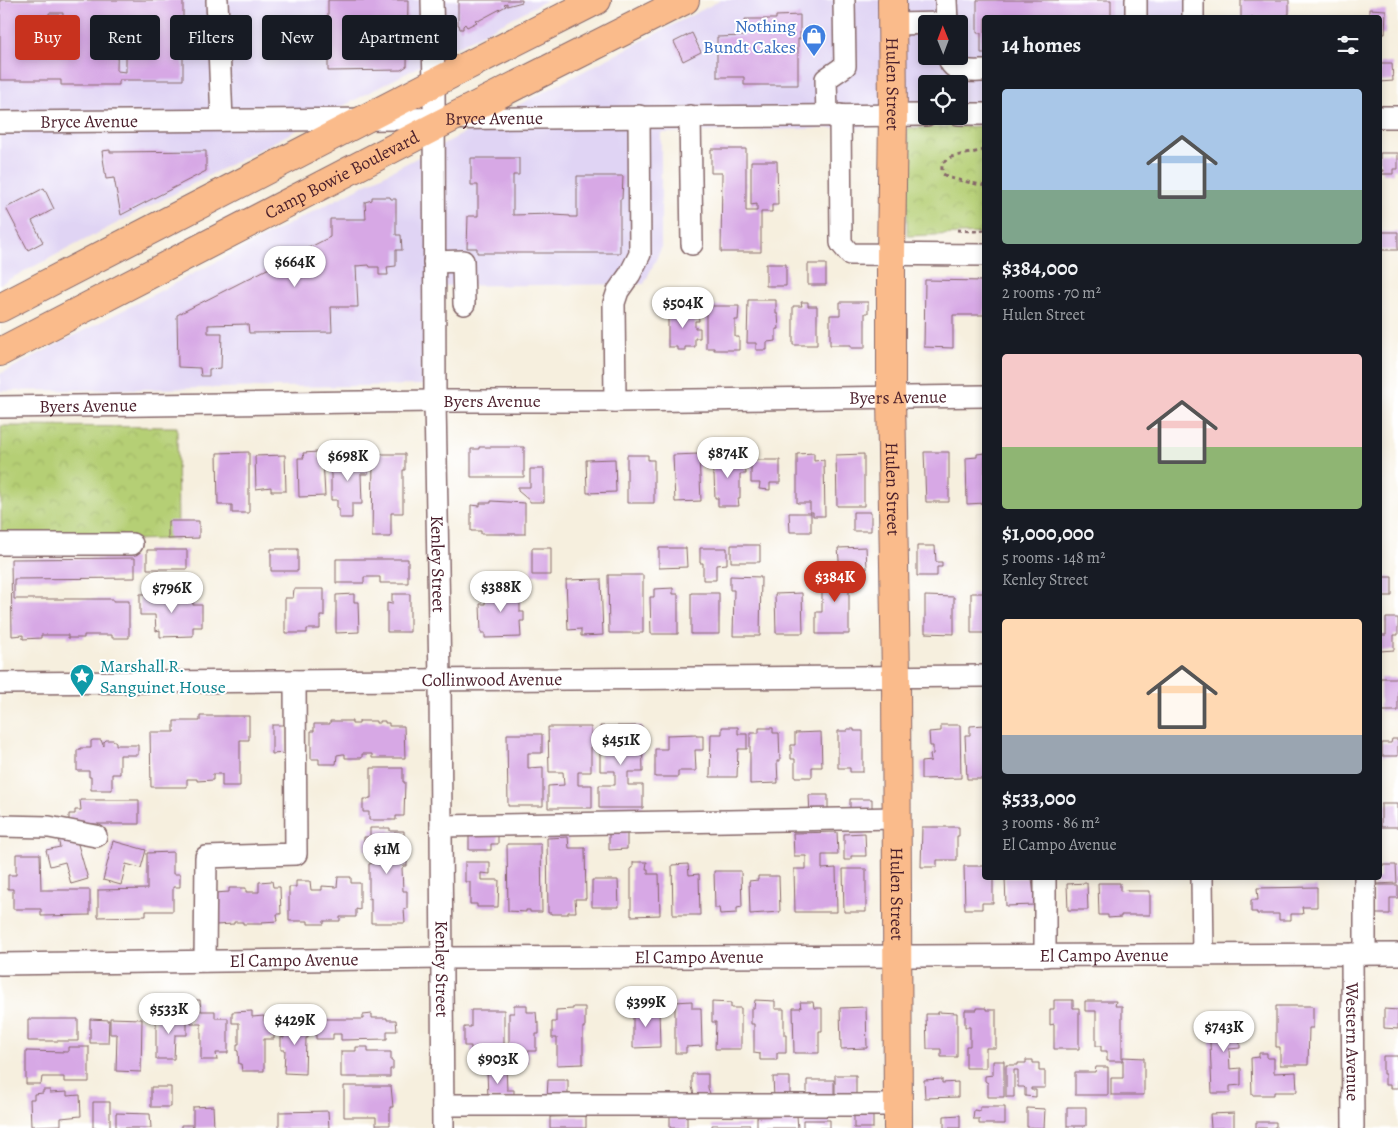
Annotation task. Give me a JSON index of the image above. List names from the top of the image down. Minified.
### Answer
{"streets":{"main road":["Hulen Street","Camp Bowie Boulevard"],"street":["Bryce Avenue","Byers Avenue","Kenley Street","Collinwood Avenue","El Campo Avenue","Western Avenue"]},"crossings":[["Hulen Street","Bryce Avenue"],["Hulen Street","Byers Avenue"],["Hulen Street","Collinwood Avenue"],["Hulen Street","El Campo Avenue"],["Bryce Avenue","Camp Bowie Boulevard"],["Bryce Avenue","Kenley Street"],["Camp Bowie Boulevard","Kenley Street"],["Byers Avenue","Kenley Street"],["Kenley Street","Collinwood Avenue"],["Kenley Street","El Campo Avenue"],["El Campo Avenue","Western Avenue"]],"places":{"shop":["Nothing Bundt Cakes"],"place":["Marshall R. Sanguinet House"]},"north":"top","page":{"chip":["Buy","Rent","Filters","New","Apartment"],"heading":"14 homes","list":[{"name":"$384,000","note":"2 rooms · 70 m² · Hulen Street"},{"name":"$1,000,000","note":"5 rooms · 148 m² · Kenley Street"},{"name":"$533,000","note":"3 rooms · 86 m² · El Campo Avenue"}],"price":["$664K","$504K","$874K","$698K","$384K","$388K","$796K","$451K","$1M","$399K","$533K","$429K","$743K","$903K"]}}
